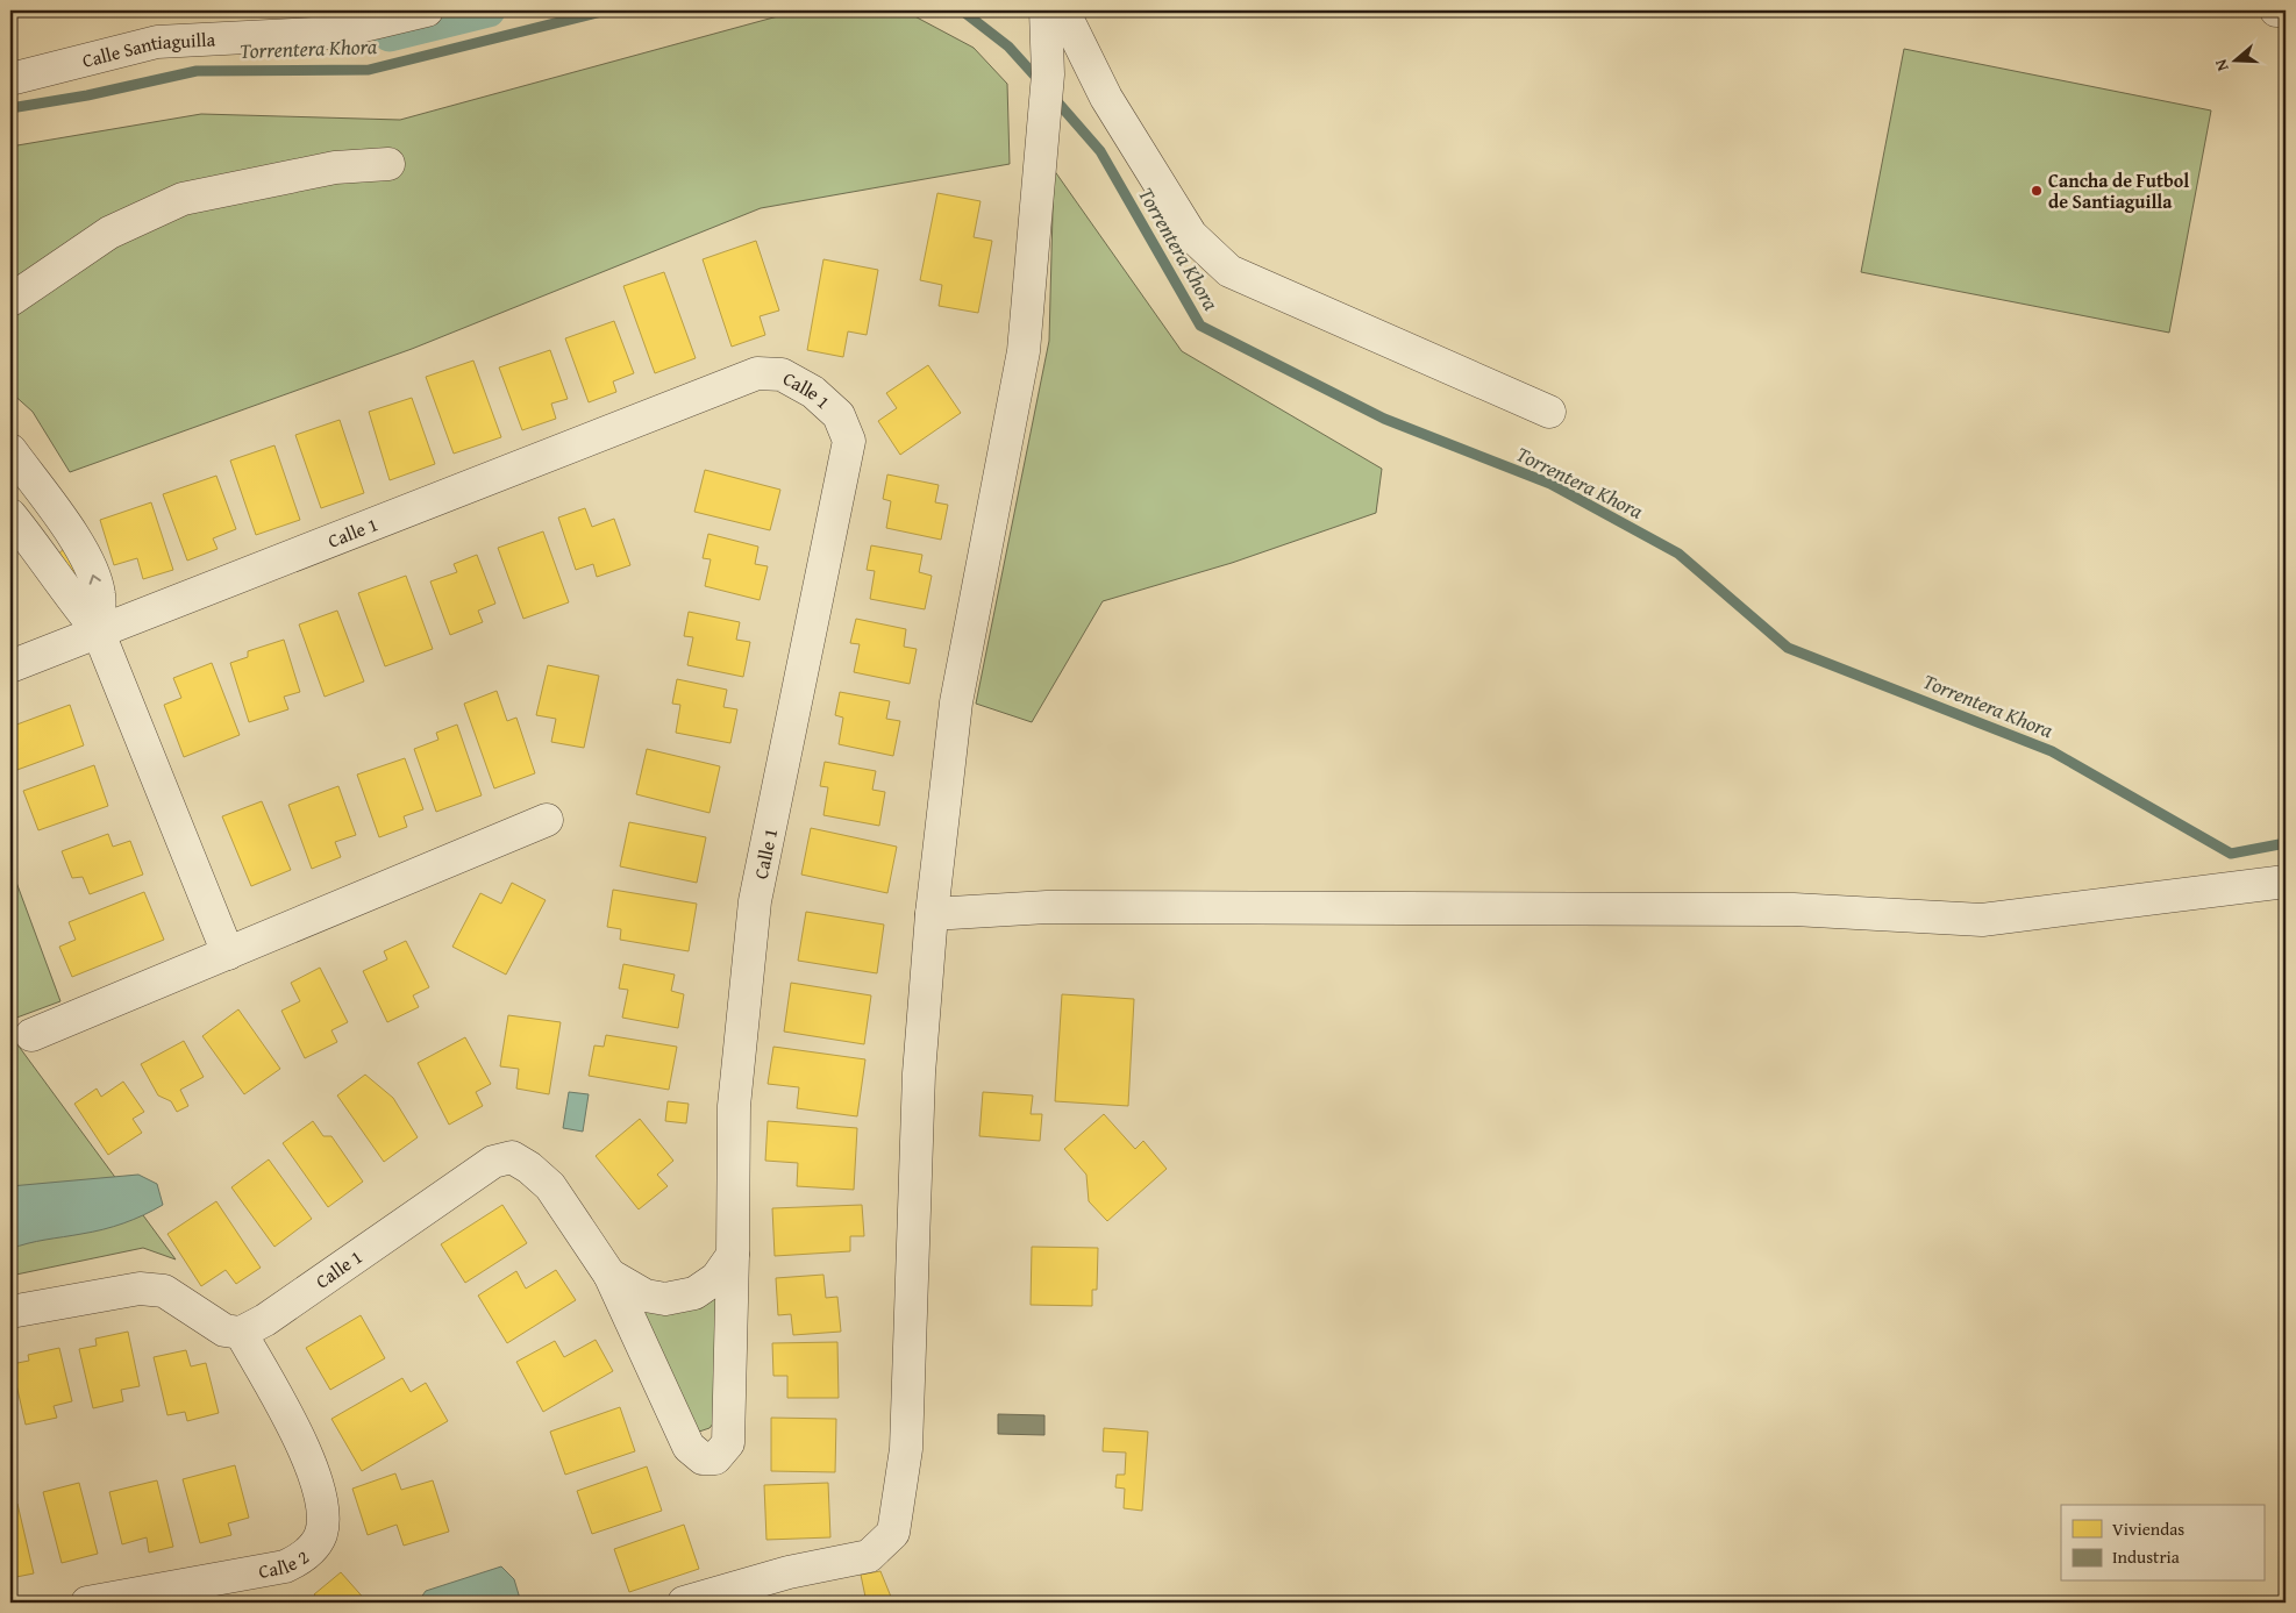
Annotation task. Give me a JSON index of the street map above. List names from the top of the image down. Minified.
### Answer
{"streets":{"street":["Calle Santiaguilla","Calle 1","Calle 2"]},"crossings":[["Calle 1","Calle 2"]],"water":["Torrentera Khora"],"places":["Cancha de Futbol de Santiaguilla"],"legend":["Viviendas","Industria"],"north":"left"}
